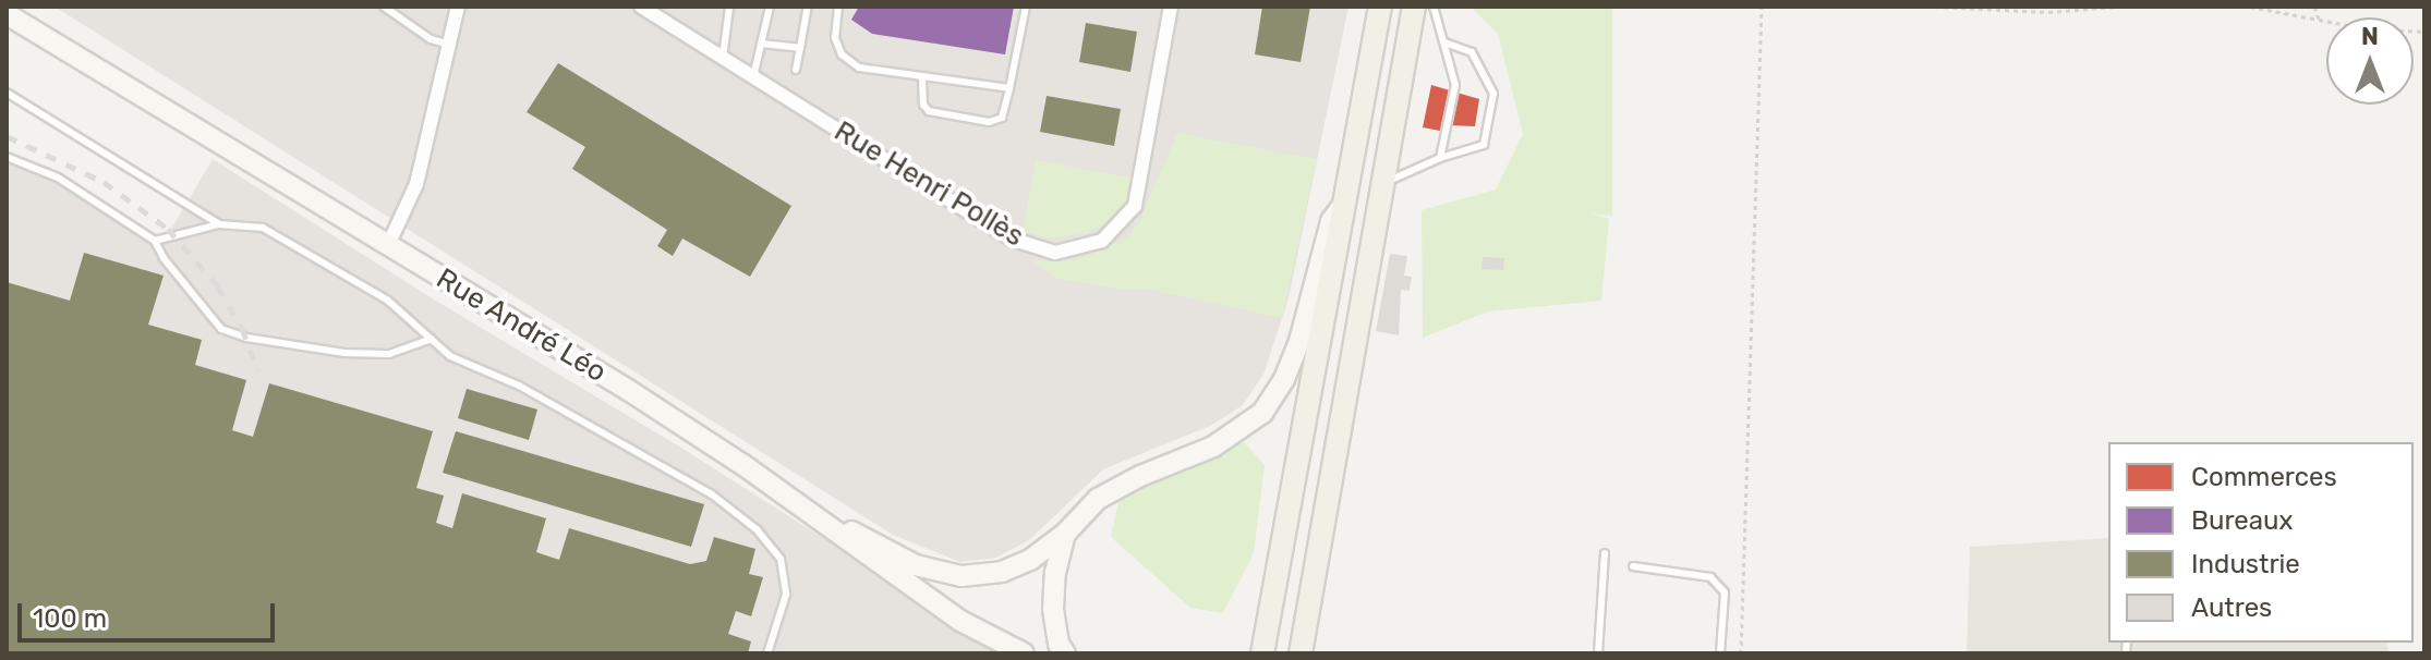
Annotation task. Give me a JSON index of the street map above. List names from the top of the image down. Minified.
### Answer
{"streets":{"street":["Rue Henri Pollès","Rue André Léo"]},"legend":["Commerces","Bureaux","Industrie","Autres"],"scale_bar":"100 m","north":"top"}
